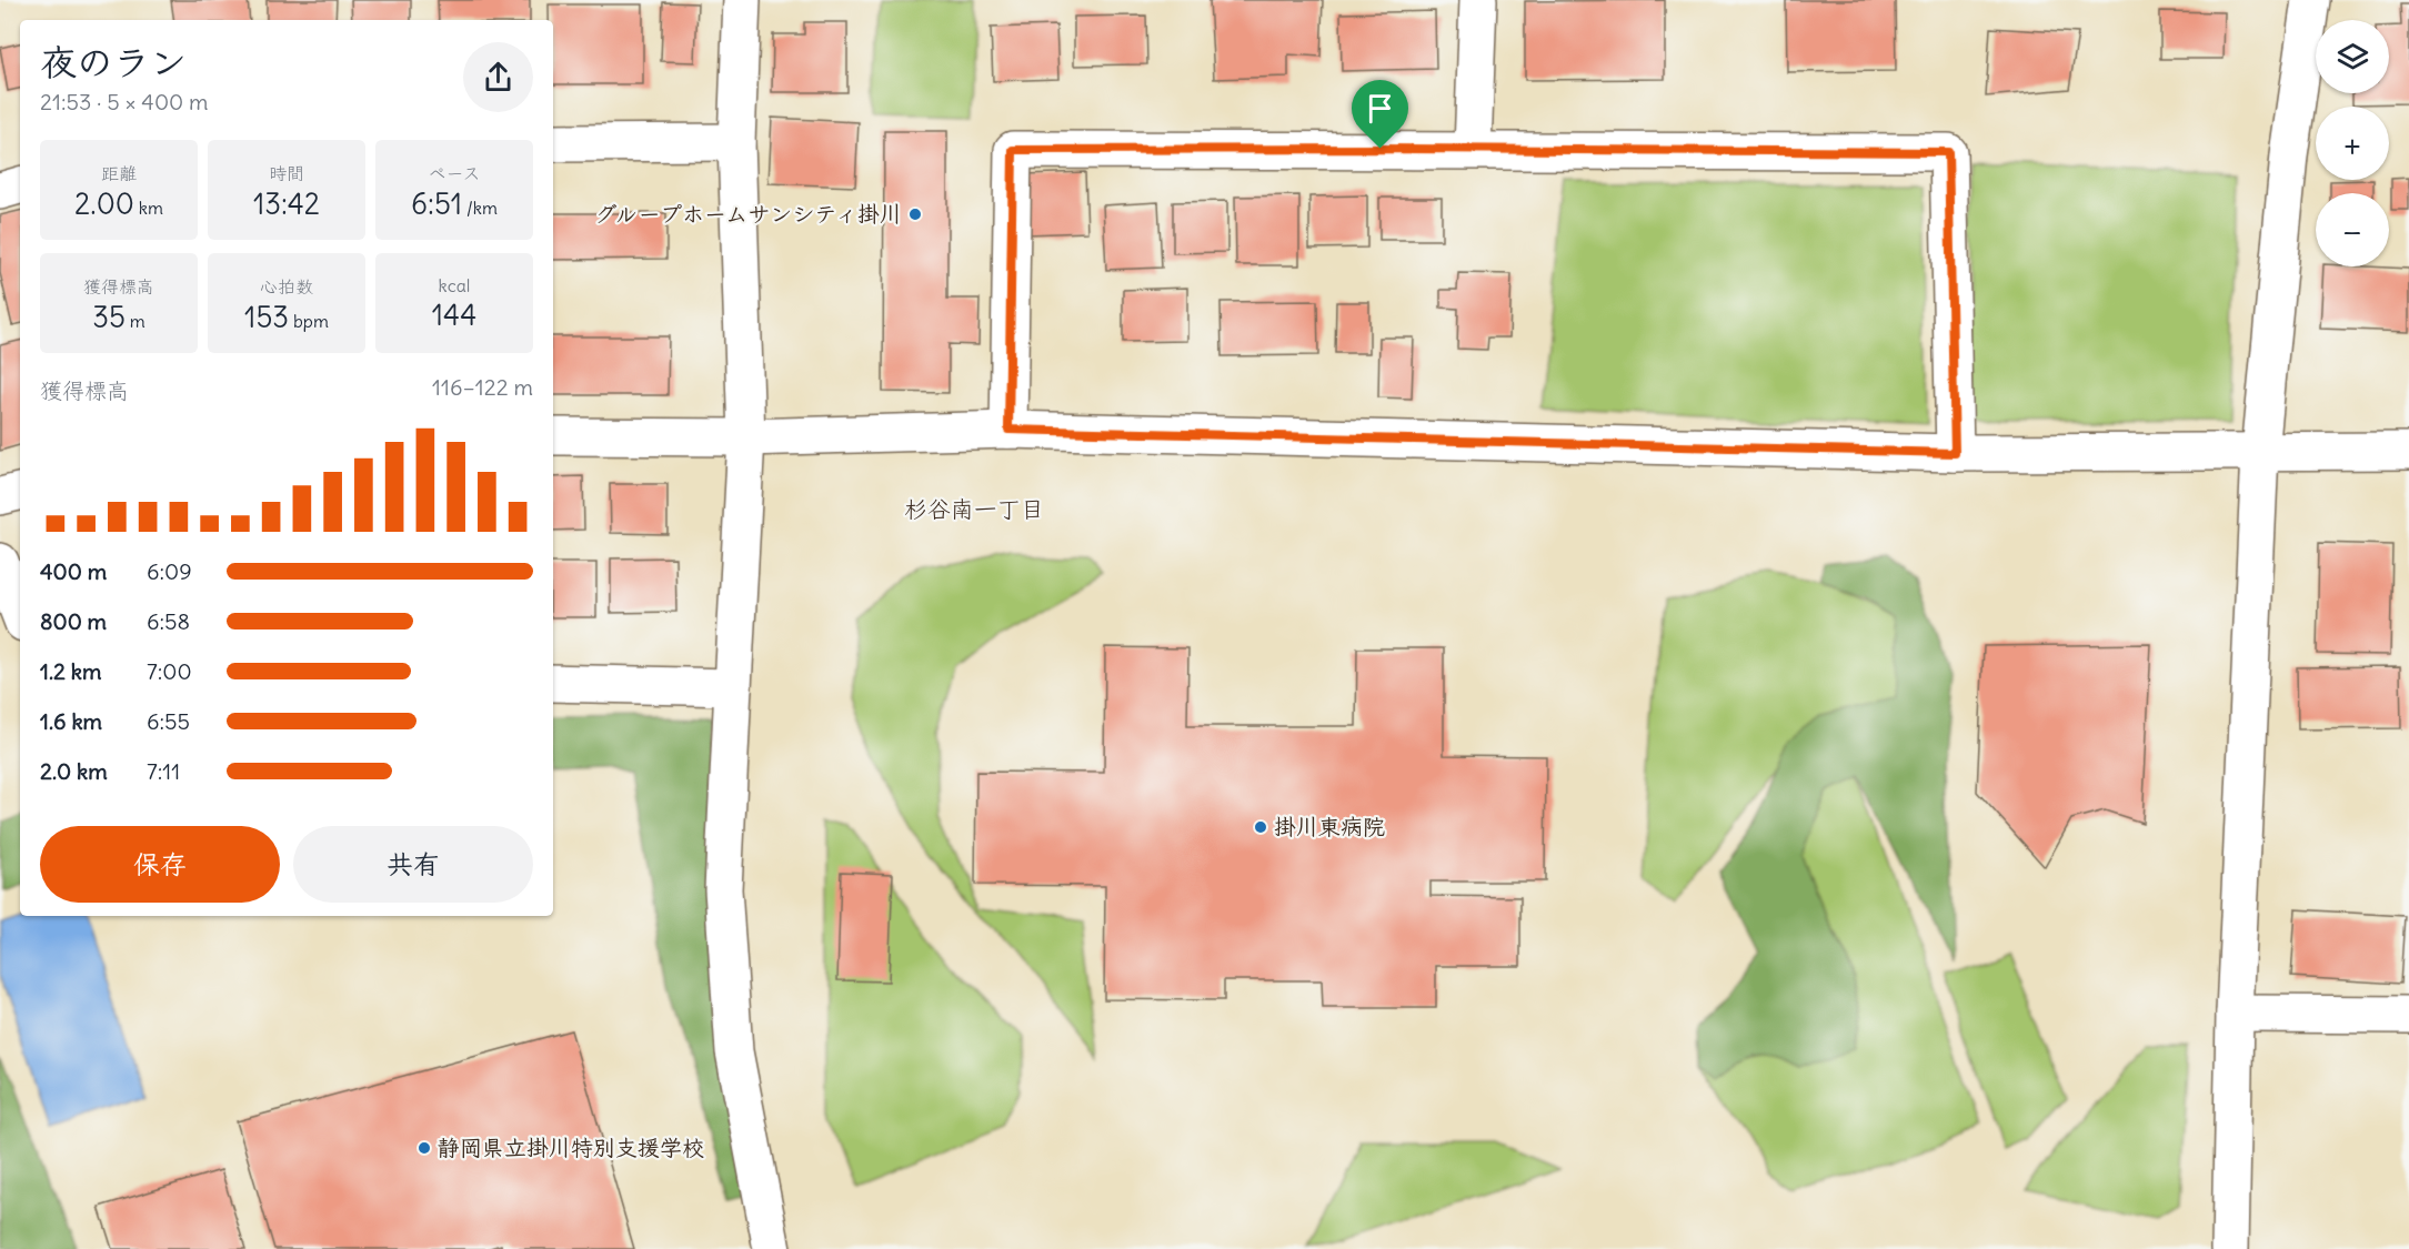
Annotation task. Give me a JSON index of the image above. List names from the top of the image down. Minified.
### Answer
{"districts":["杉谷南一丁目"],"places":["グループホームサンシティ掛川","掛川東病院","静岡県立掛川特別支援学校"],"page":{"map_buttons":["+","−"],"heading":["夜のラン","21:53 · 5 × 400 m"],"stats":[["距離","2.00 km"],["時間","13:42"],["ペース","6:51 /km"],["獲得標高","35 m"],["心拍数","153 bpm"],["kcal","144"]],"chart":["獲得標高","116–122 m"],"list":[{"name":"400 m","note":"6:09"},{"name":"800 m","note":"6:58"},{"name":"1.2 km","note":"7:00"},{"name":"1.6 km","note":"6:55"},{"name":"2.0 km","note":"7:11"}],"buttons":["保存","共有"]}}
